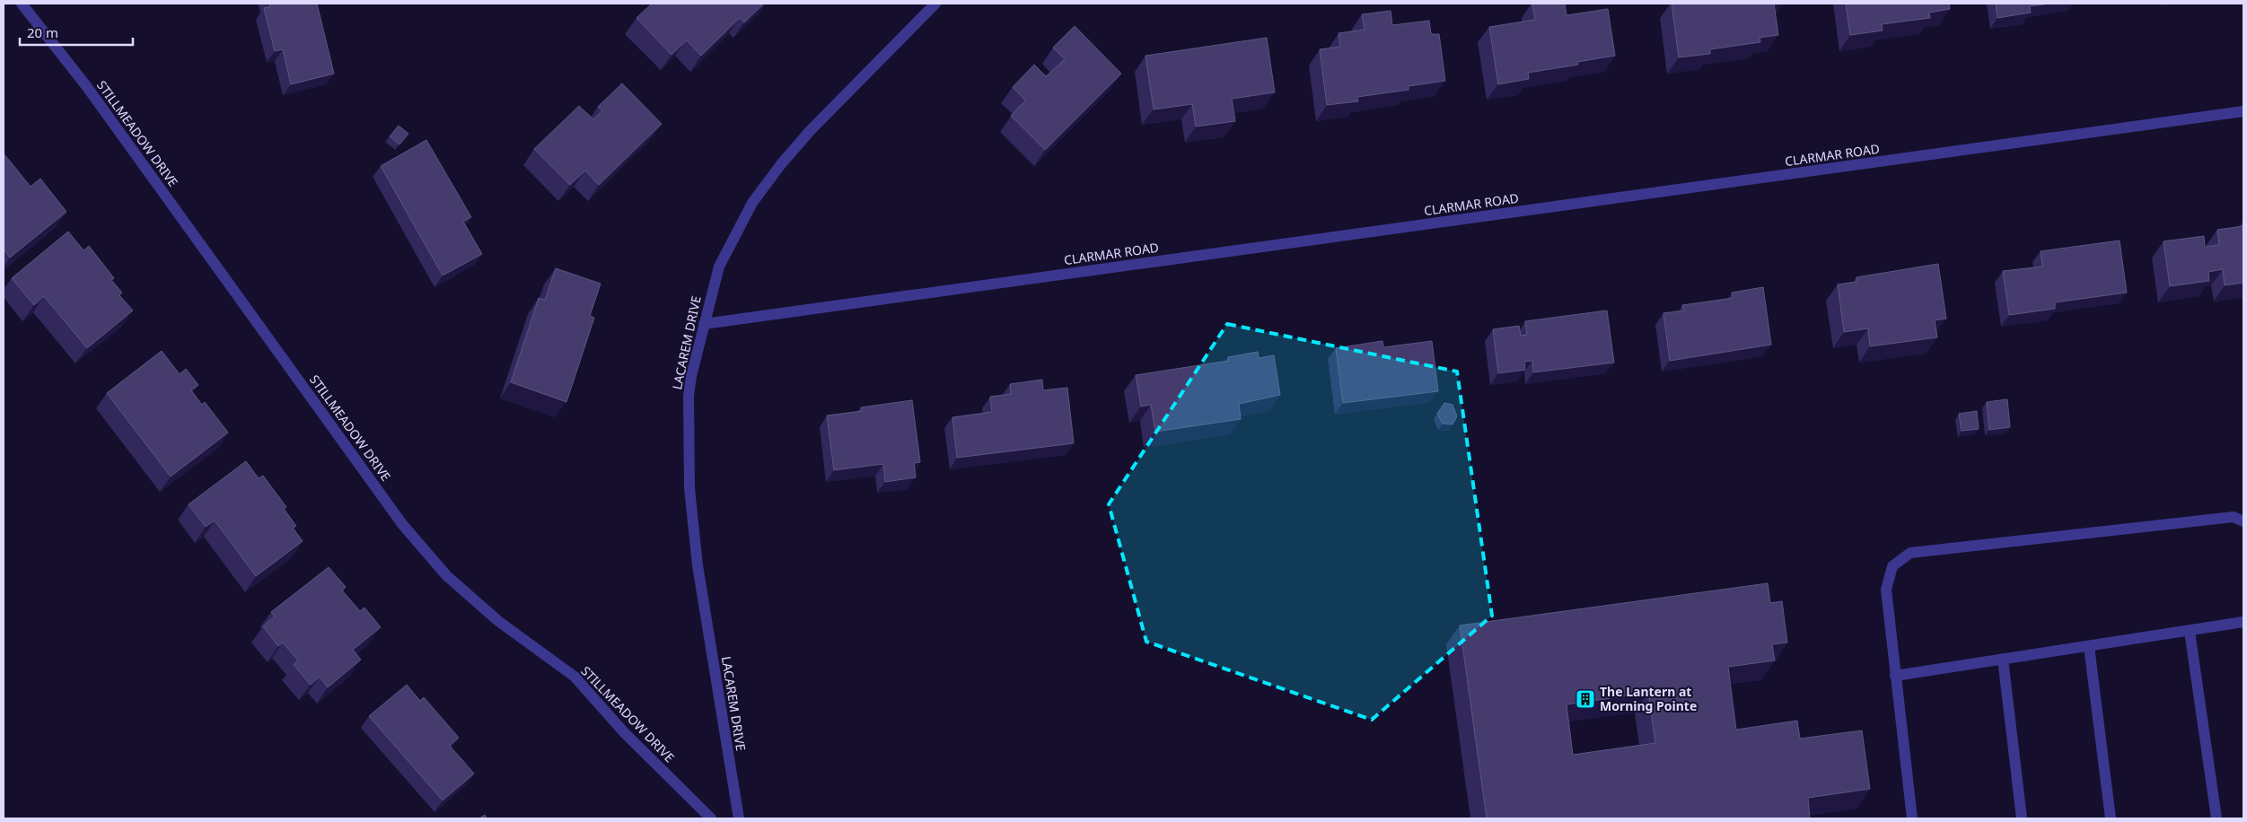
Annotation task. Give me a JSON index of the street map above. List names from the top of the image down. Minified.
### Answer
{"streets":{"street":["STILLMEADOW DRIVE","CLARMAR ROAD","LACAREM DRIVE"]},"crossings":[["CLARMAR ROAD","LACAREM DRIVE"]],"places":{"building":["The Lantern at Morning Pointe"]},"scale_bar":"20 m"}
